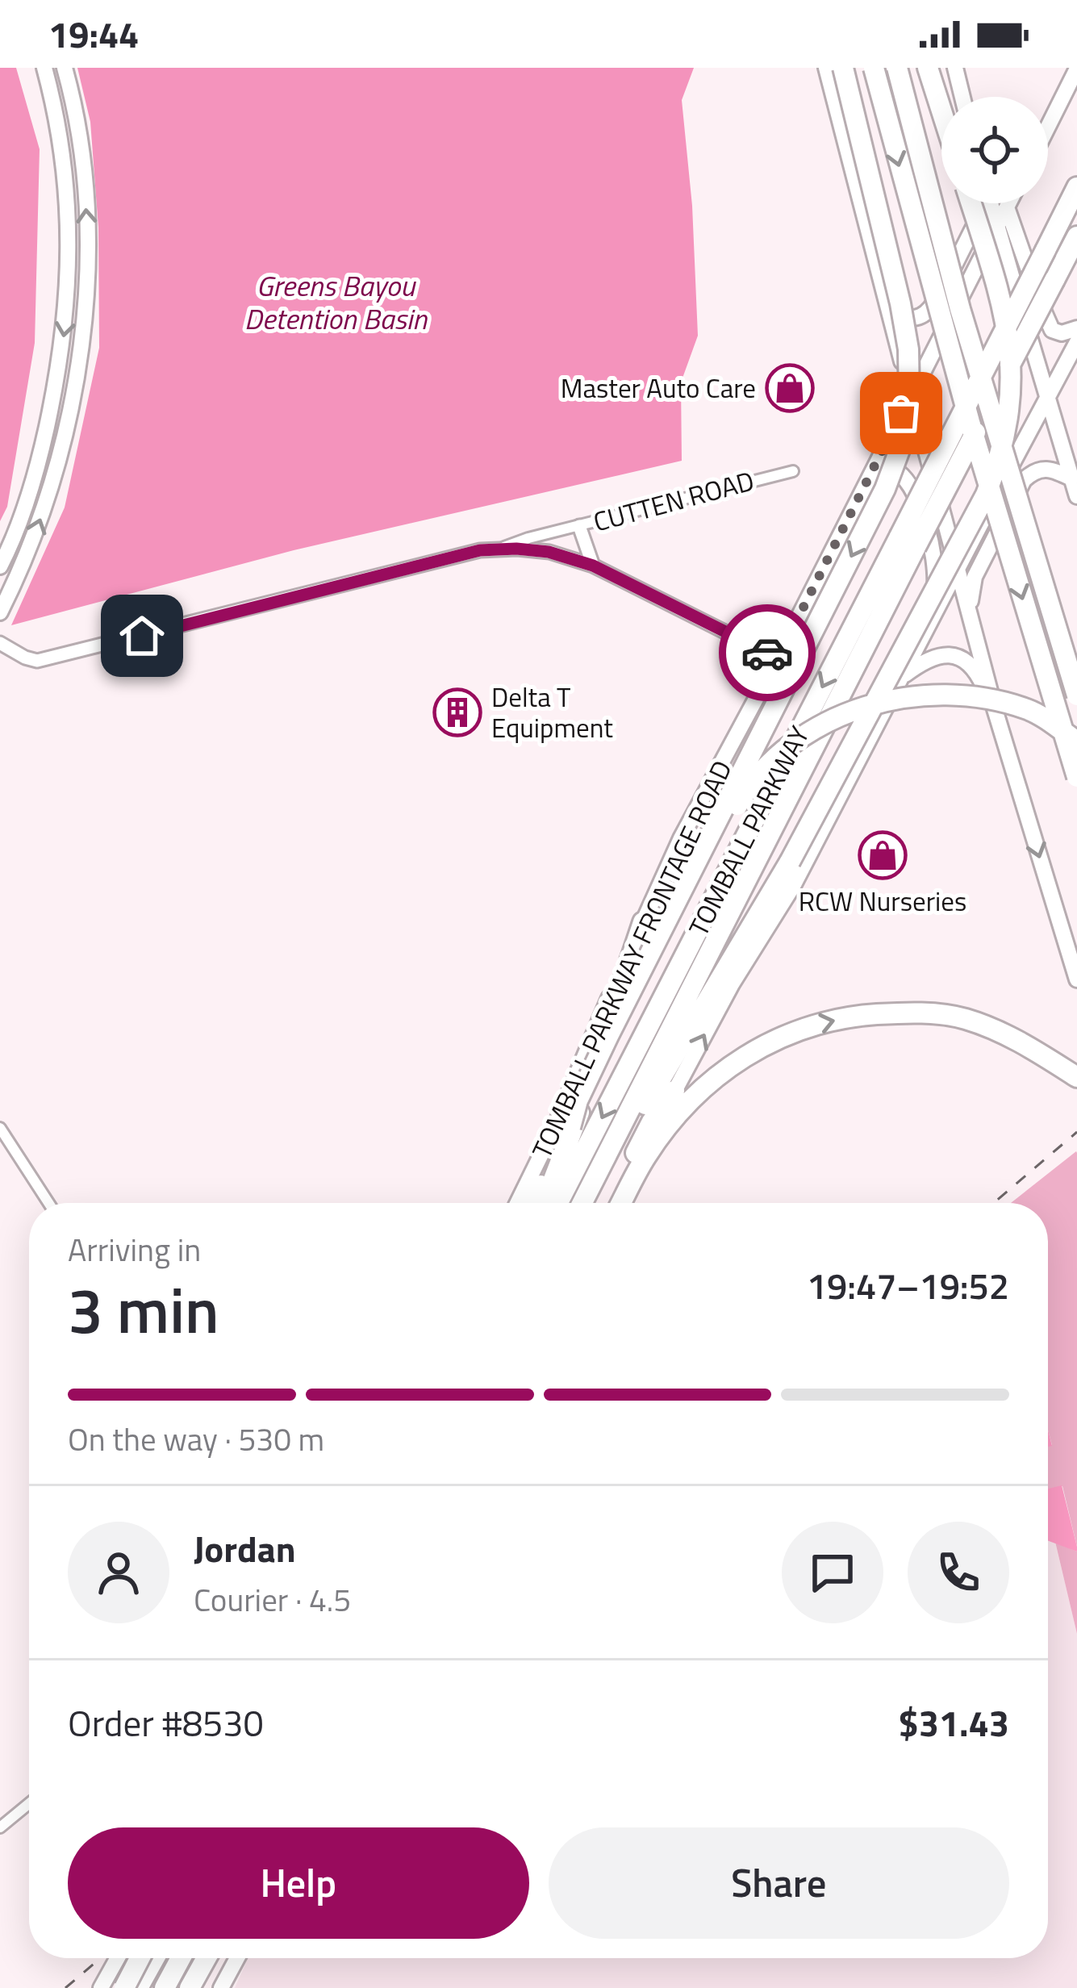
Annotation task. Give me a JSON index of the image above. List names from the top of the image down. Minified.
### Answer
{"streets":{"highway":["TOMBALL PARKWAY"],"main road":["TOMBALL PARKWAY FRONTAGE ROAD"],"street":["CUTTEN ROAD"]},"crossings":[["CUTTEN ROAD","TOMBALL PARKWAY FRONTAGE ROAD"]],"water":["Greens Bayou Detention Basin"],"places":{"shop":["Master Auto Care","RCW Nurseries"],"building":["Delta T Equipment"]},"page":{"status":"19:44","heading":["3 min","Arriving in","19:47–19:52"],"panel":["Jordan","Courier · 4.5","Order #8530","$31.43"],"bar":"On the way · 530 m","buttons":["Help","Share"]}}
